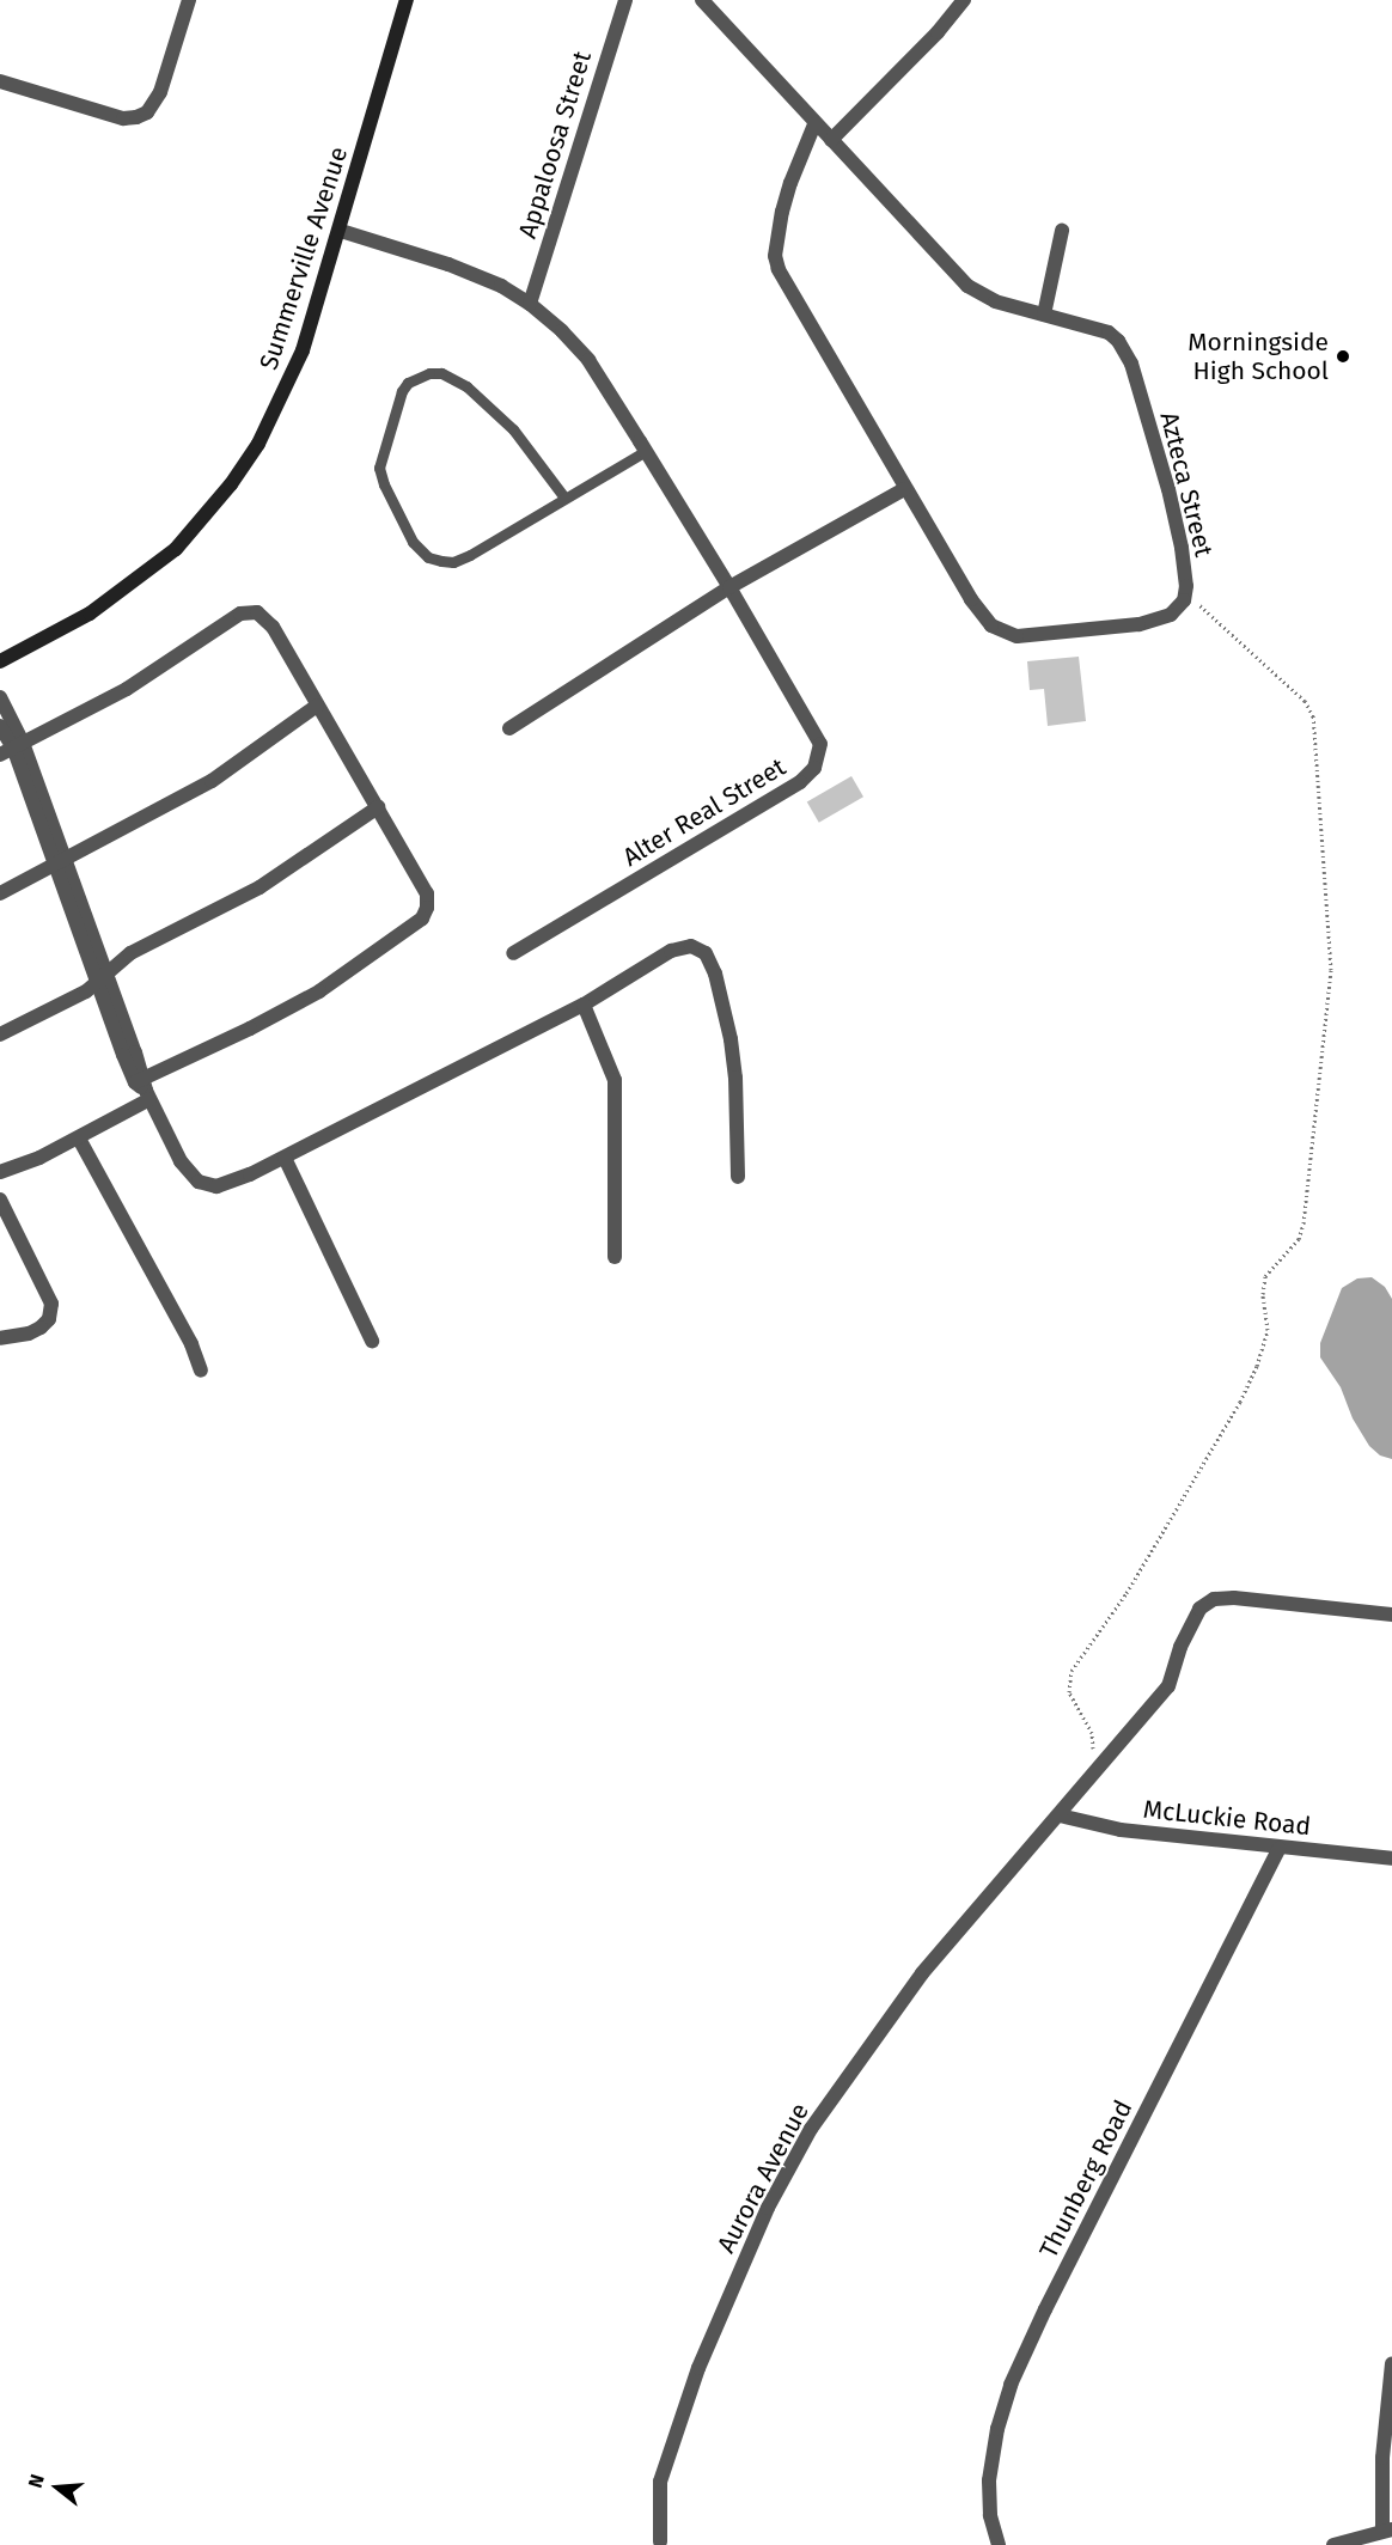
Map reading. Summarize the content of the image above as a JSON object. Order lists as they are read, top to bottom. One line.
{"streets":{"street":["Appaloosa Street","Summerville Avenue","Azteca Street","Alter Real Street","McLuckie Road","Aurora Avenue","Thunberg Road"]},"crossings":[["Appaloosa Street","Alter Real Street"],["Summerville Avenue","Alter Real Street"],["McLuckie Road","Aurora Avenue"],["McLuckie Road","Thunberg Road"]],"places":["Morningside High School"],"north":"left"}
